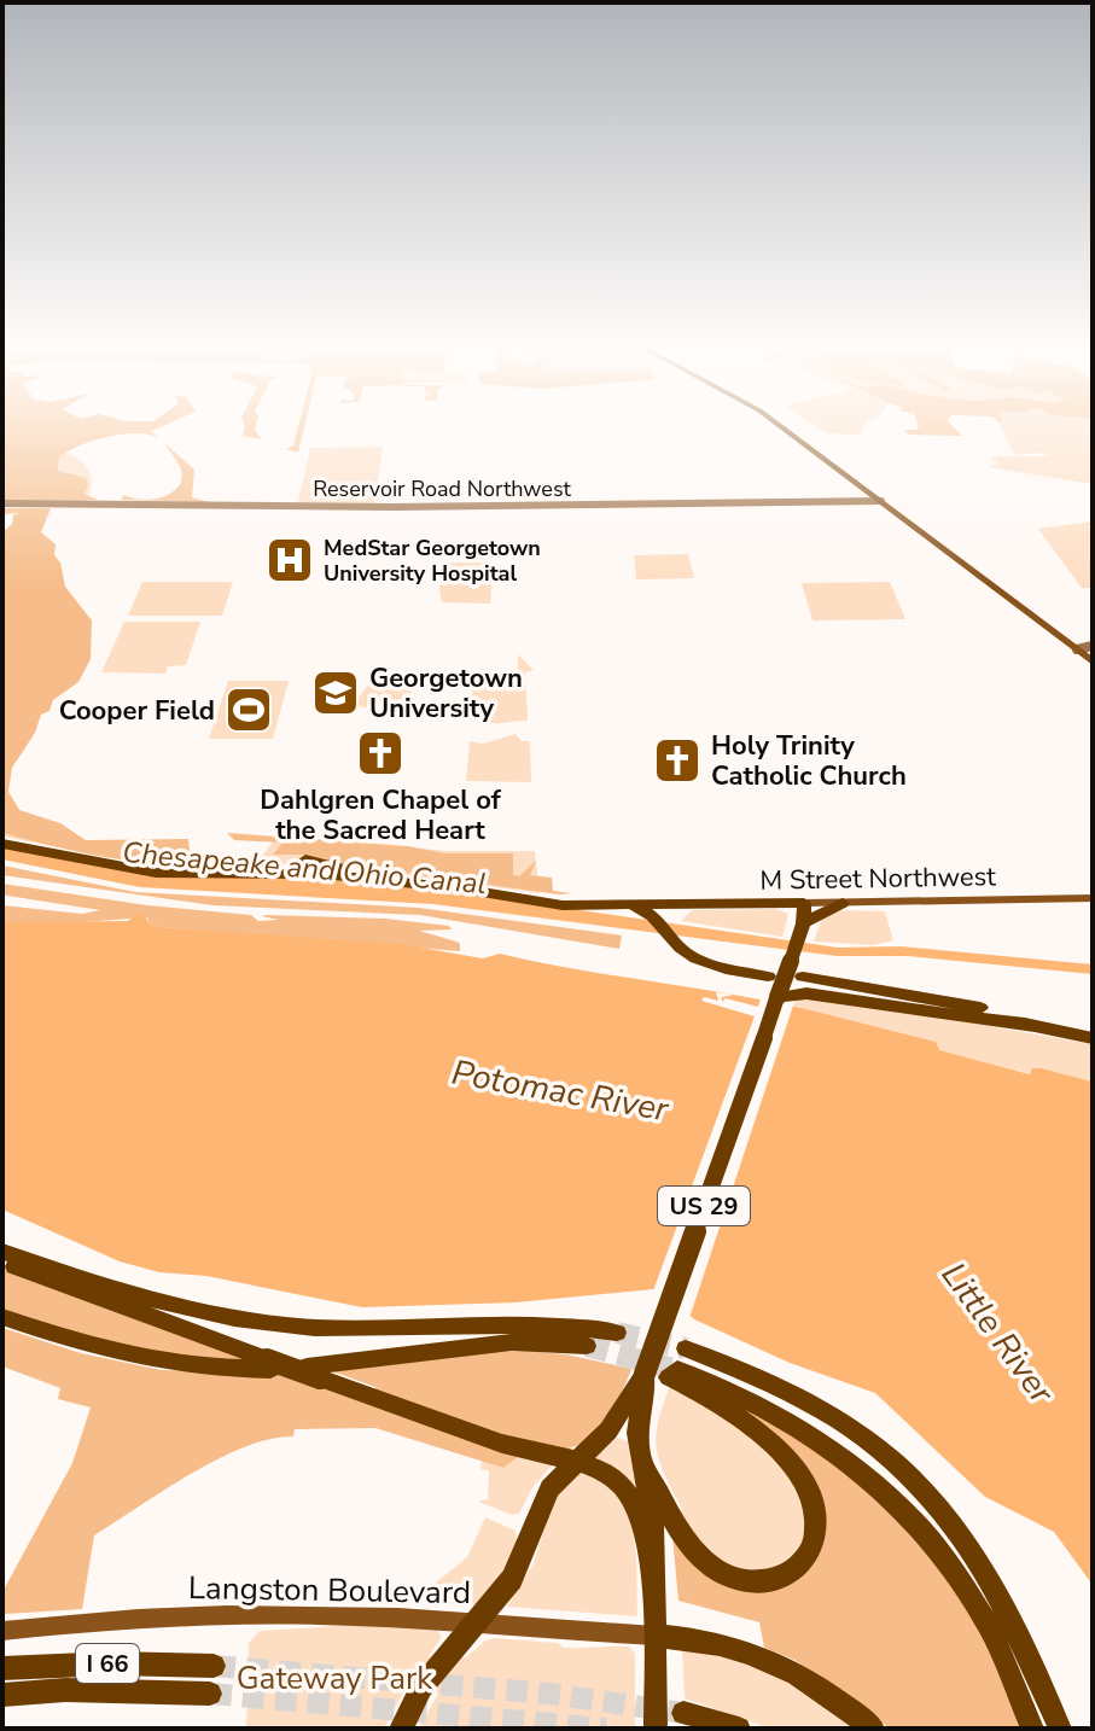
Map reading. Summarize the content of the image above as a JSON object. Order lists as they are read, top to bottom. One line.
{"streets":{"highway":["M Street Northwest","US 29","I 66"],"main road":["Reservoir Road Northwest","Langston Boulevard"]},"crossings":[["US 29","Langston Boulevard"]],"water":["Chesapeake and Ohio Canal","Potomac River","Little River"],"parks":["Gateway Park"],"places":{"hospital":["MedStar Georgetown University Hospital"],"school or university":["Georgetown University"],"sports":["Cooper Field"],"church":["Dahlgren Chapel of the Sacred Heart","Holy Trinity Catholic Church"]}}
